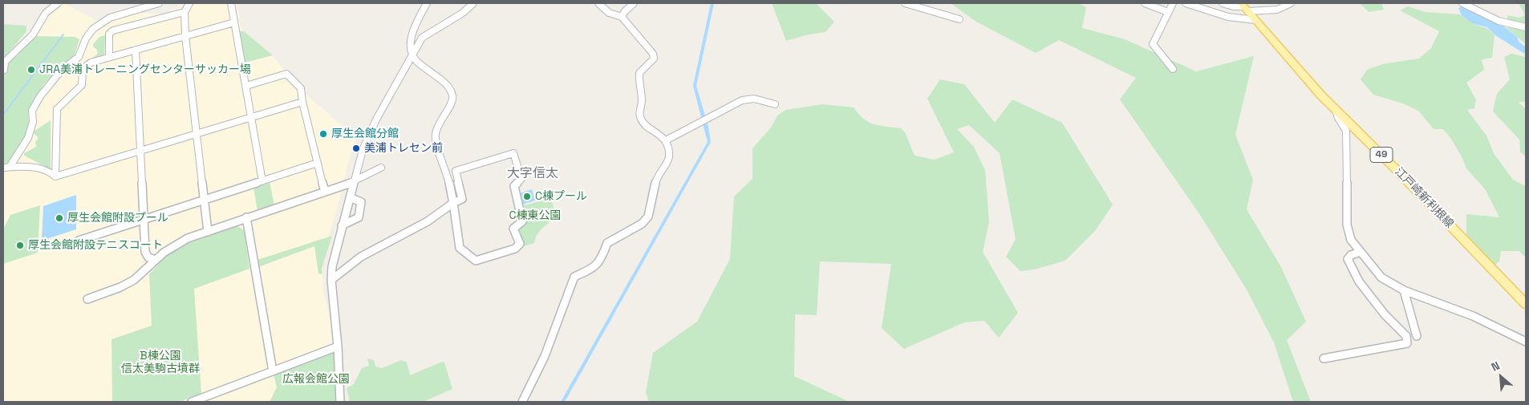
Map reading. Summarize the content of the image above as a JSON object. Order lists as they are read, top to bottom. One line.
{"streets":{"main road":["49","江戸崎新利根線"]},"districts":["大字信太"],"parks":["C棟東公園","B棟公園 信太美駒古墳群","広報会館公園"],"places":["JRA美浦トレーニングセンターサッカー場","厚生会館分館","美浦トレセン前","C棟プール","厚生会館附設プール","厚生会館附設テニスコート"],"north":"top left"}
